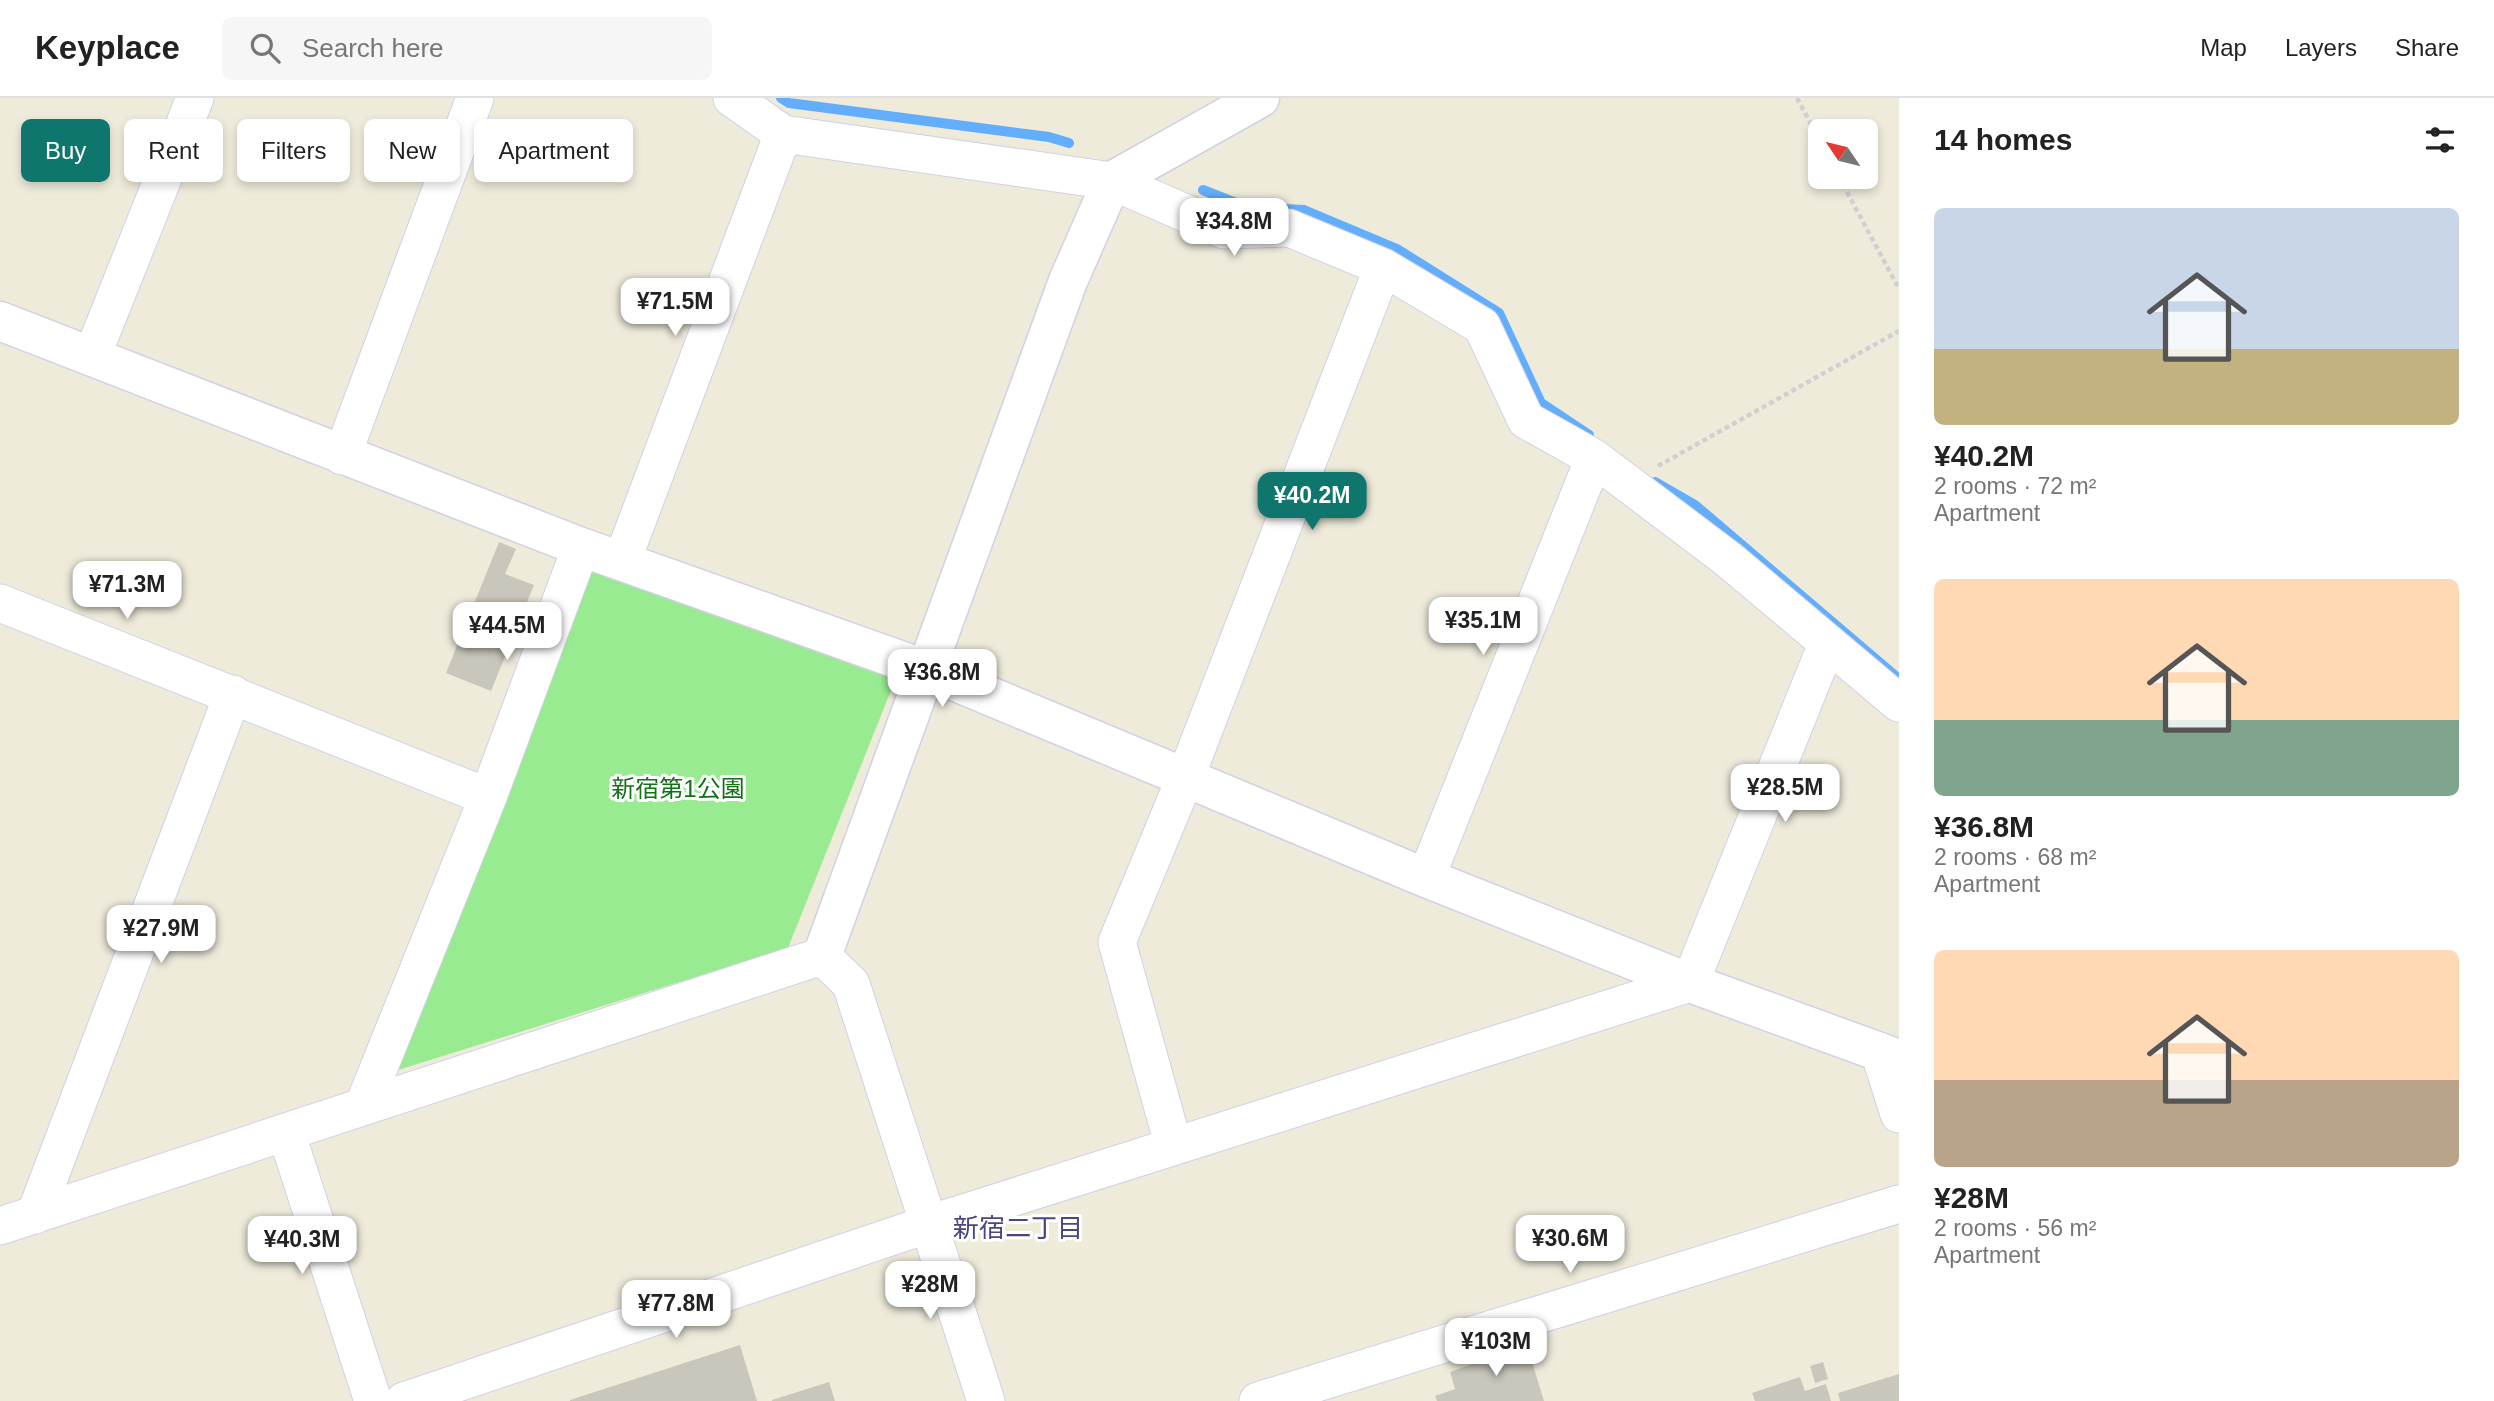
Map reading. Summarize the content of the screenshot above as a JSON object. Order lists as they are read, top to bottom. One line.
{"districts":["新宿二丁目"],"parks":["新宿第1公園"],"north":"top left","page":{"header":"Keyplace","search":"Search here","nav":["Map","Layers","Share"],"heading":"14 homes","chip":["Buy","Rent","Filters","New","Apartment"],"list":[{"name":"¥40.2M","note":"2 rooms · 72 m² · Apartment"},{"name":"¥36.8M","note":"2 rooms · 68 m² · Apartment"},{"name":"¥28M","note":"2 rooms · 56 m² · Apartment"}],"price":["¥34.8M","¥71.5M","¥40.2M","¥71.3M","¥35.1M","¥44.5M","¥36.8M","¥28.5M","¥27.9M","¥30.6M","¥40.3M","¥28M","¥77.8M","¥103M"]}}
